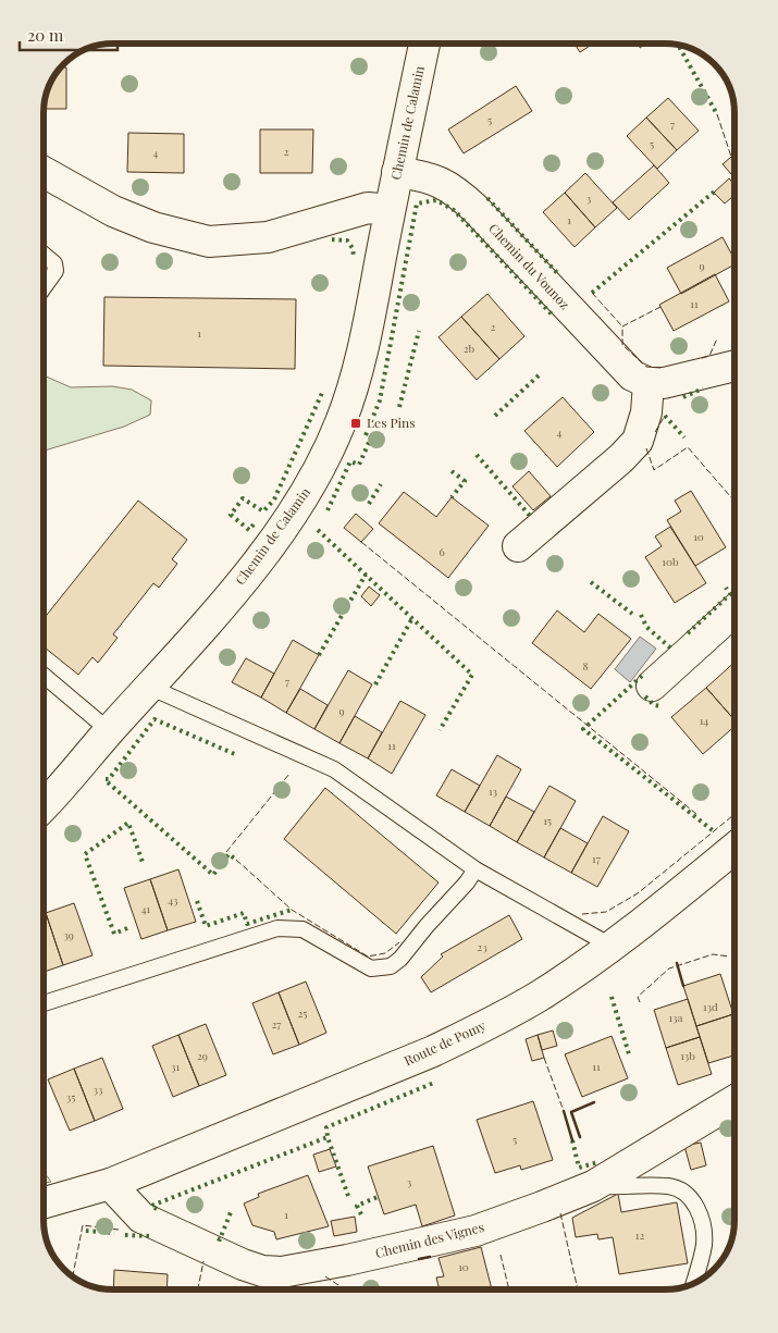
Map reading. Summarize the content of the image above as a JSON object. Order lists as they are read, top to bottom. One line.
{"streets":{"street":["Chemin de Calamin","Chemin du Vounoz","Route de Pomy","Chemin des Vignes"]},"crossings":[["Chemin de Calamin","Chemin du Vounoz"],["Route de Pomy","Chemin des Vignes"]],"places":{"transit":["Les Pins"]},"house_numbers":["5","7","5","2","4","3","1","9","11","2","1","2b","4","10","6","10b","8","7","9","14","11","13","15","17","43","41","39","23","13d","25","13a","27","29","13b","31","11","33","35","5","3","1","12","10"],"scale_bar":"20 m"}
